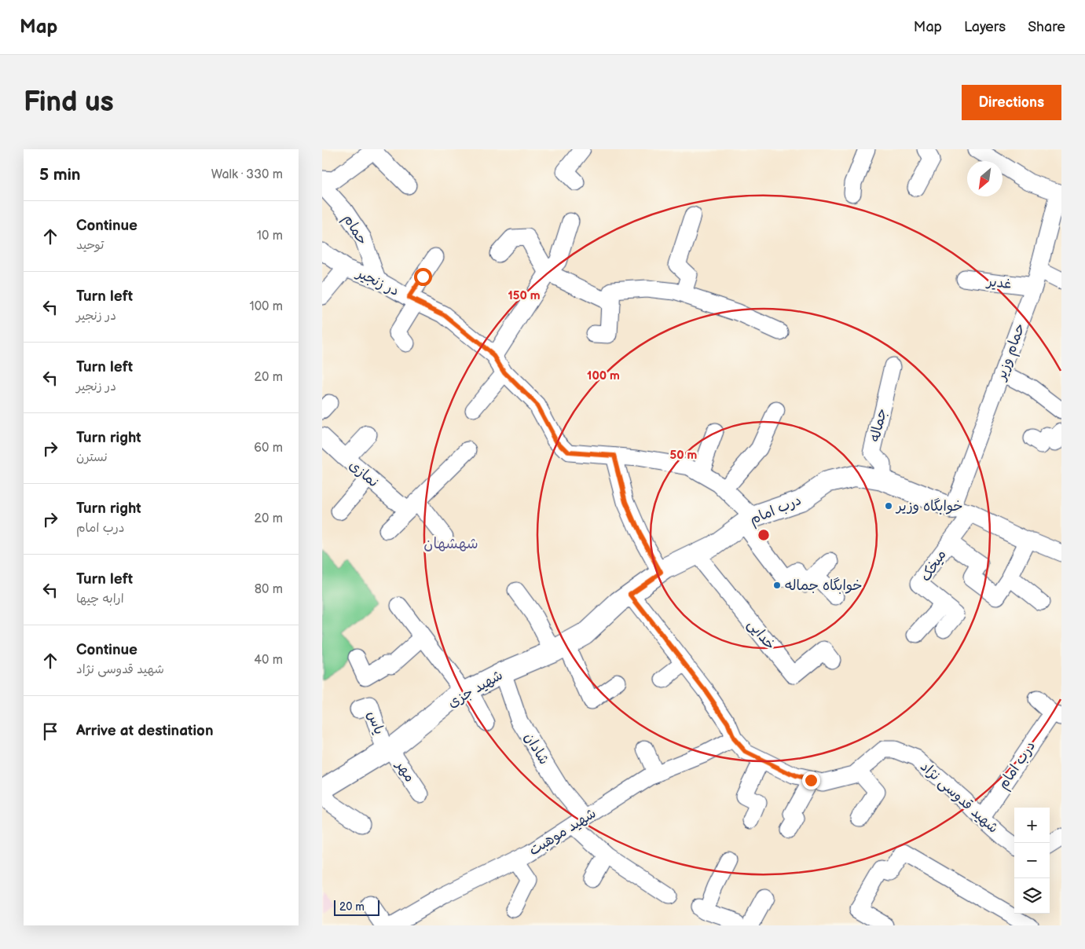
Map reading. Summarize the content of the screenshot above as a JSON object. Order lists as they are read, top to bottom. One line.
{"streets":{"street":["حمام","در زنجیر","غدیر","حمام وزیر","جماله","نمازی","درب امام","میخک","خدایی","شهید جزی","یاس","شادان","مهر","شهید قدوسی نژاد","شهید موهبت"]},"crossings":[["حمام","در زنجیر"],["در زنجیر","درب امام"],["غدیر","حمام وزیر"],["حمام وزیر","درب امام"],["حمام وزیر","میخک"],["جماله","درب امام"],["درب امام","میخک"],["درب امام","خدایی"],["درب امام","شهید جزی"],["درب امام","شهید قدوسی نژاد"],["شهید جزی","یاس"],["شهید جزی","شادان"],["شهید جزی","مهر"],["شهید جزی","شهید قدوسی نژاد"],["یاس","مهر"],["شادان","شهید موهبت"],["شهید قدوسی نژاد","شهید موهبت"]],"districts":["شهشهان"],"places":["خوابگاه وزیر","خوابگاه جماله"],"scale_bar":"20 m","north":"bottom left","page":{"header":"Map","nav":["Map","Layers","Share"],"buttons":"Directions","title":"Find us","heading":["5 min","Walk · 330 m"],"list":[["Continue","توحید","10 m"],["Turn left","در زنجیر","100 m"],["Turn left","در زنجیر","20 m"],["Turn right","نسترن","60 m"],["Turn right","درب امام","20 m"],["Turn left","ارابه چیها","80 m"],["Continue","شهید قدوسی نژاد","40 m"],"Arrive at destination"],"map_buttons":["+","−"],"scale":"20 m"},"rings":["150 m","100 m","50 m"]}
